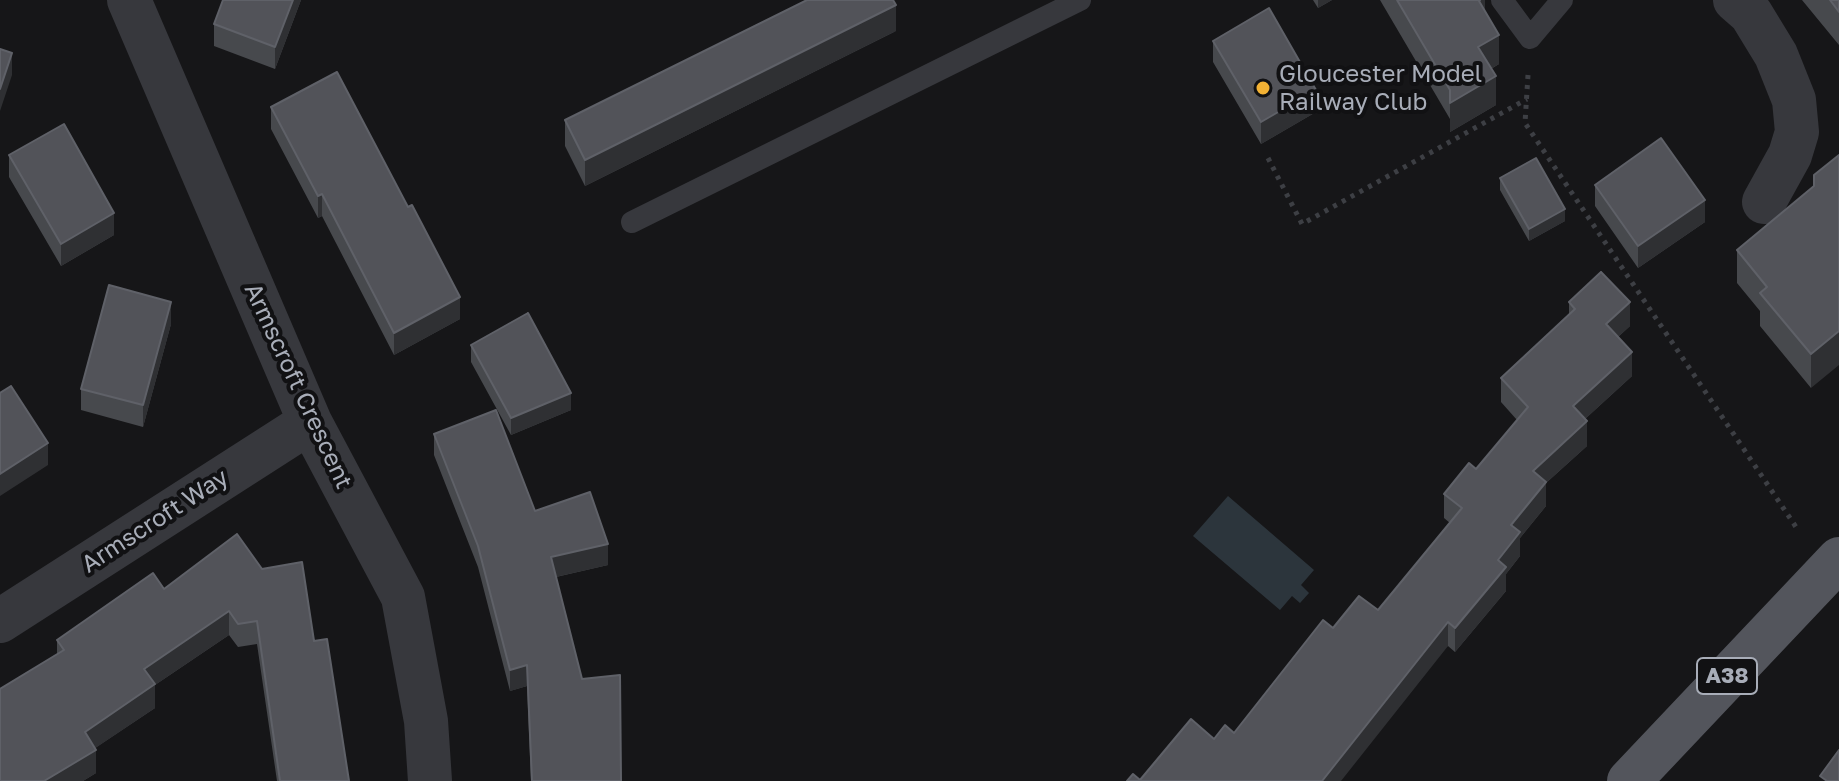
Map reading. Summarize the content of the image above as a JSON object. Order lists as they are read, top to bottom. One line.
{"streets":{"main road":["A38"],"street":["Armscroft Crescent","Armscroft Way"]},"crossings":[["Armscroft Crescent","Armscroft Way"]],"places":["Gloucester Model Railway Club"]}
